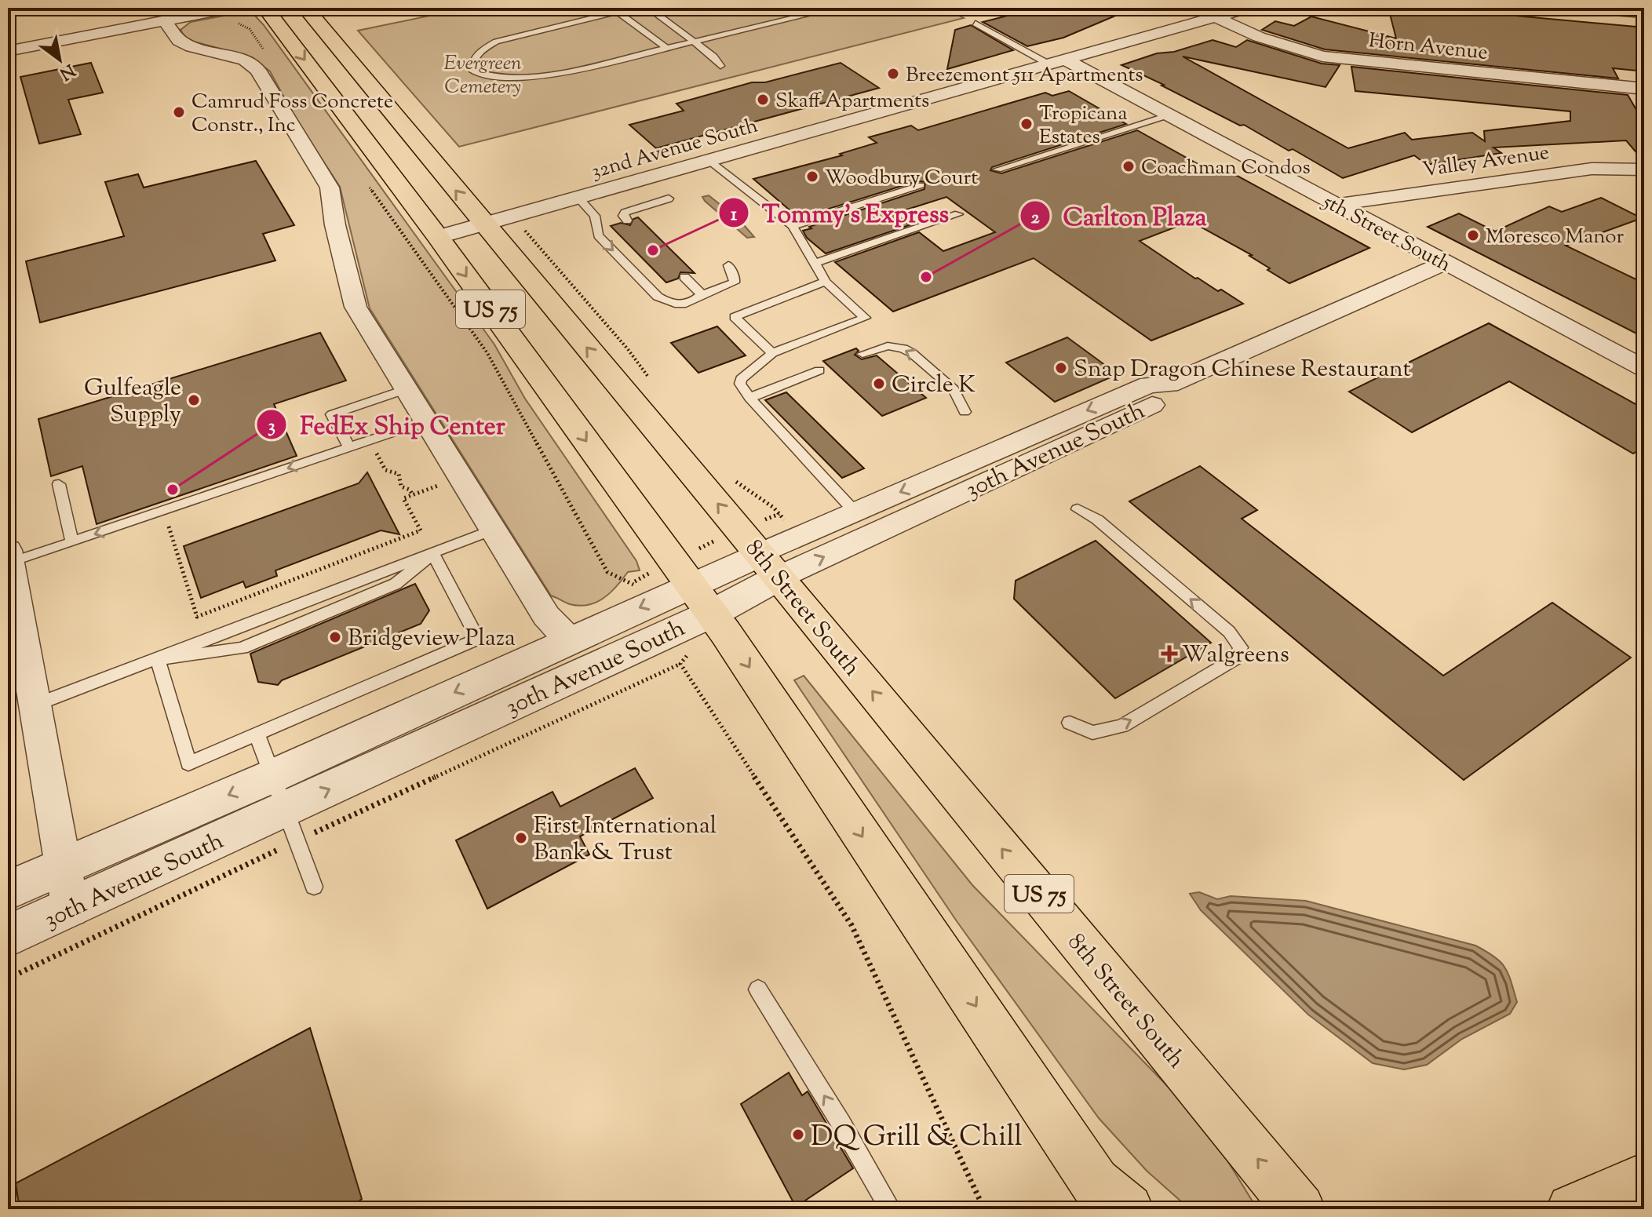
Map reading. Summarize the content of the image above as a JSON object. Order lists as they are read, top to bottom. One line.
{"streets":{"main road":["US 75","8th Street South"],"street":["Horn Avenue","32nd Avenue South","Valley Avenue","5th Street South","30th Avenue South"]},"crossings":[["Horn Avenue","32nd Avenue South"],["32nd Avenue South","5th Street South"],["32nd Avenue South","US 75"],["32nd Avenue South","8th Street South"],["Valley Avenue","5th Street South"],["5th Street South","30th Avenue South"],["US 75","30th Avenue South"],["30th Avenue South","8th Street South"]],"parks":["Evergreen Cemetery"],"places":{"other":["Breezemont 511 Apartments","Skaff Apartments","Camrud Foss Concrete Constr., Inc","Tropicana Estates","Coachman Condos","Woodbury Court","Moresco Manor","Tommy's Express","Carlton Plaza","Snap Dragon Chinese Restaurant","Circle K","Gulfeagle Supply","FedEx Ship Center","Bridgeview Plaza","First International Bank & Trust","DQ Grill & Chill"],"health":["Walgreens"]},"north":"bottom right"}
